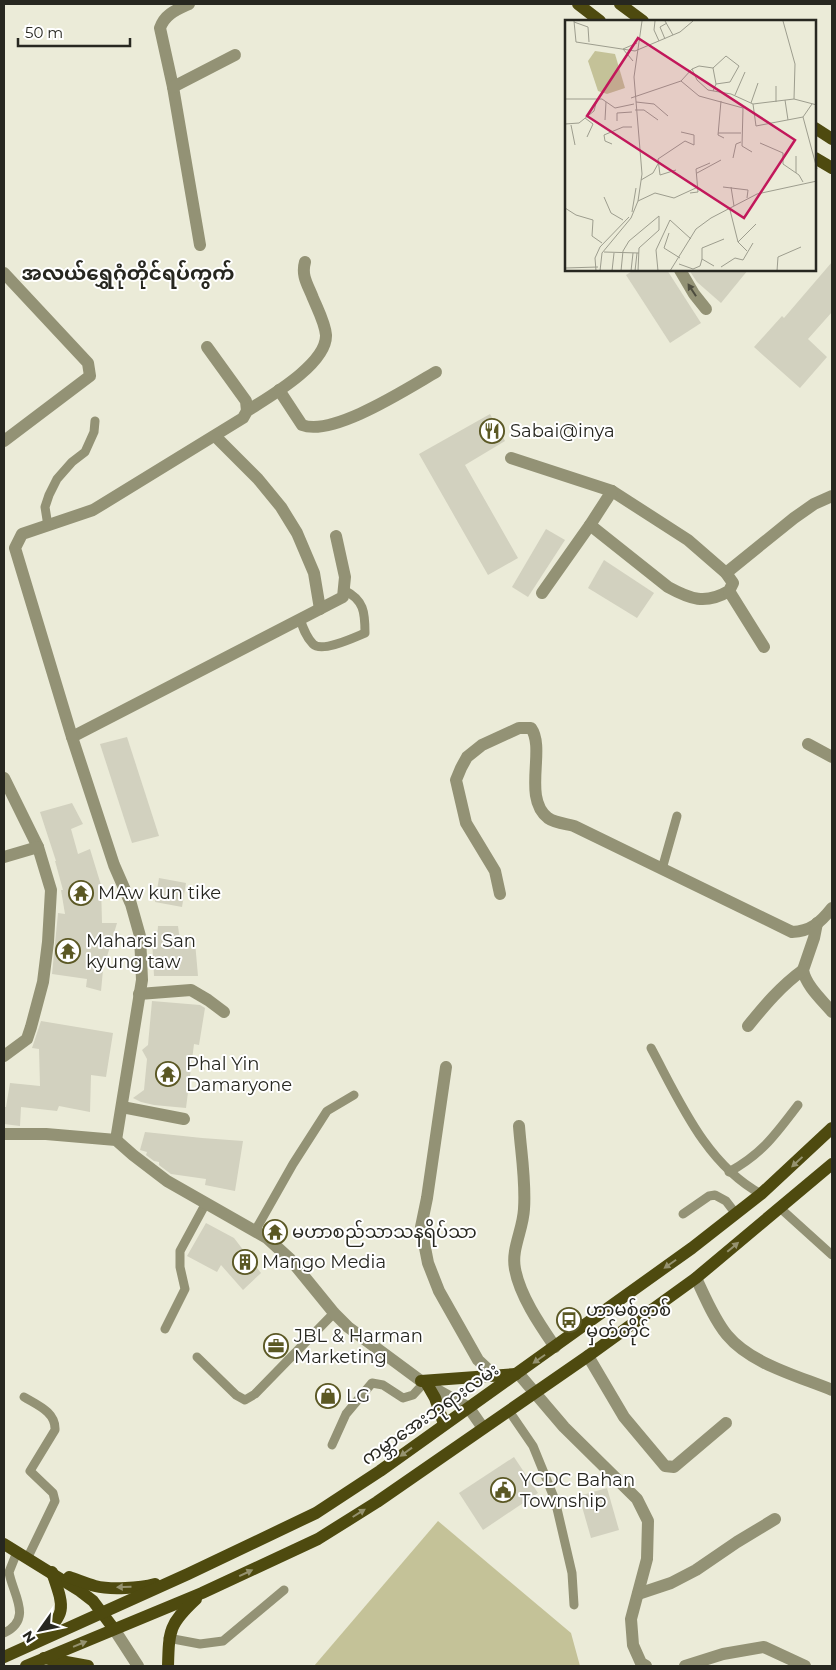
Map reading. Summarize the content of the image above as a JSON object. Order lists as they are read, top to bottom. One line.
{"streets":{"main road":["ကမ္ဘာအေးဘုရားလမ်း"]},"districts":["အလယ်ရွှေဂုံတိုင်ရပ်ကွက်"],"places":{"restaurant":["Sabai@inya"],"temple":["MAw kun tike","Maharsi San kyung taw","Phal Yin Damaryone","မဟာစည်သာသနရိပ်သာ"],"building":["Mango Media"],"bus stop":["ဟာမစ်တစ် မှတ်တိုင်"],"office":["JBL & Harman Marketing"],"shop":["LG"],"public building":["YCDC Bahan Township"]},"scale_bar":"50 m","north":"bottom left"}
